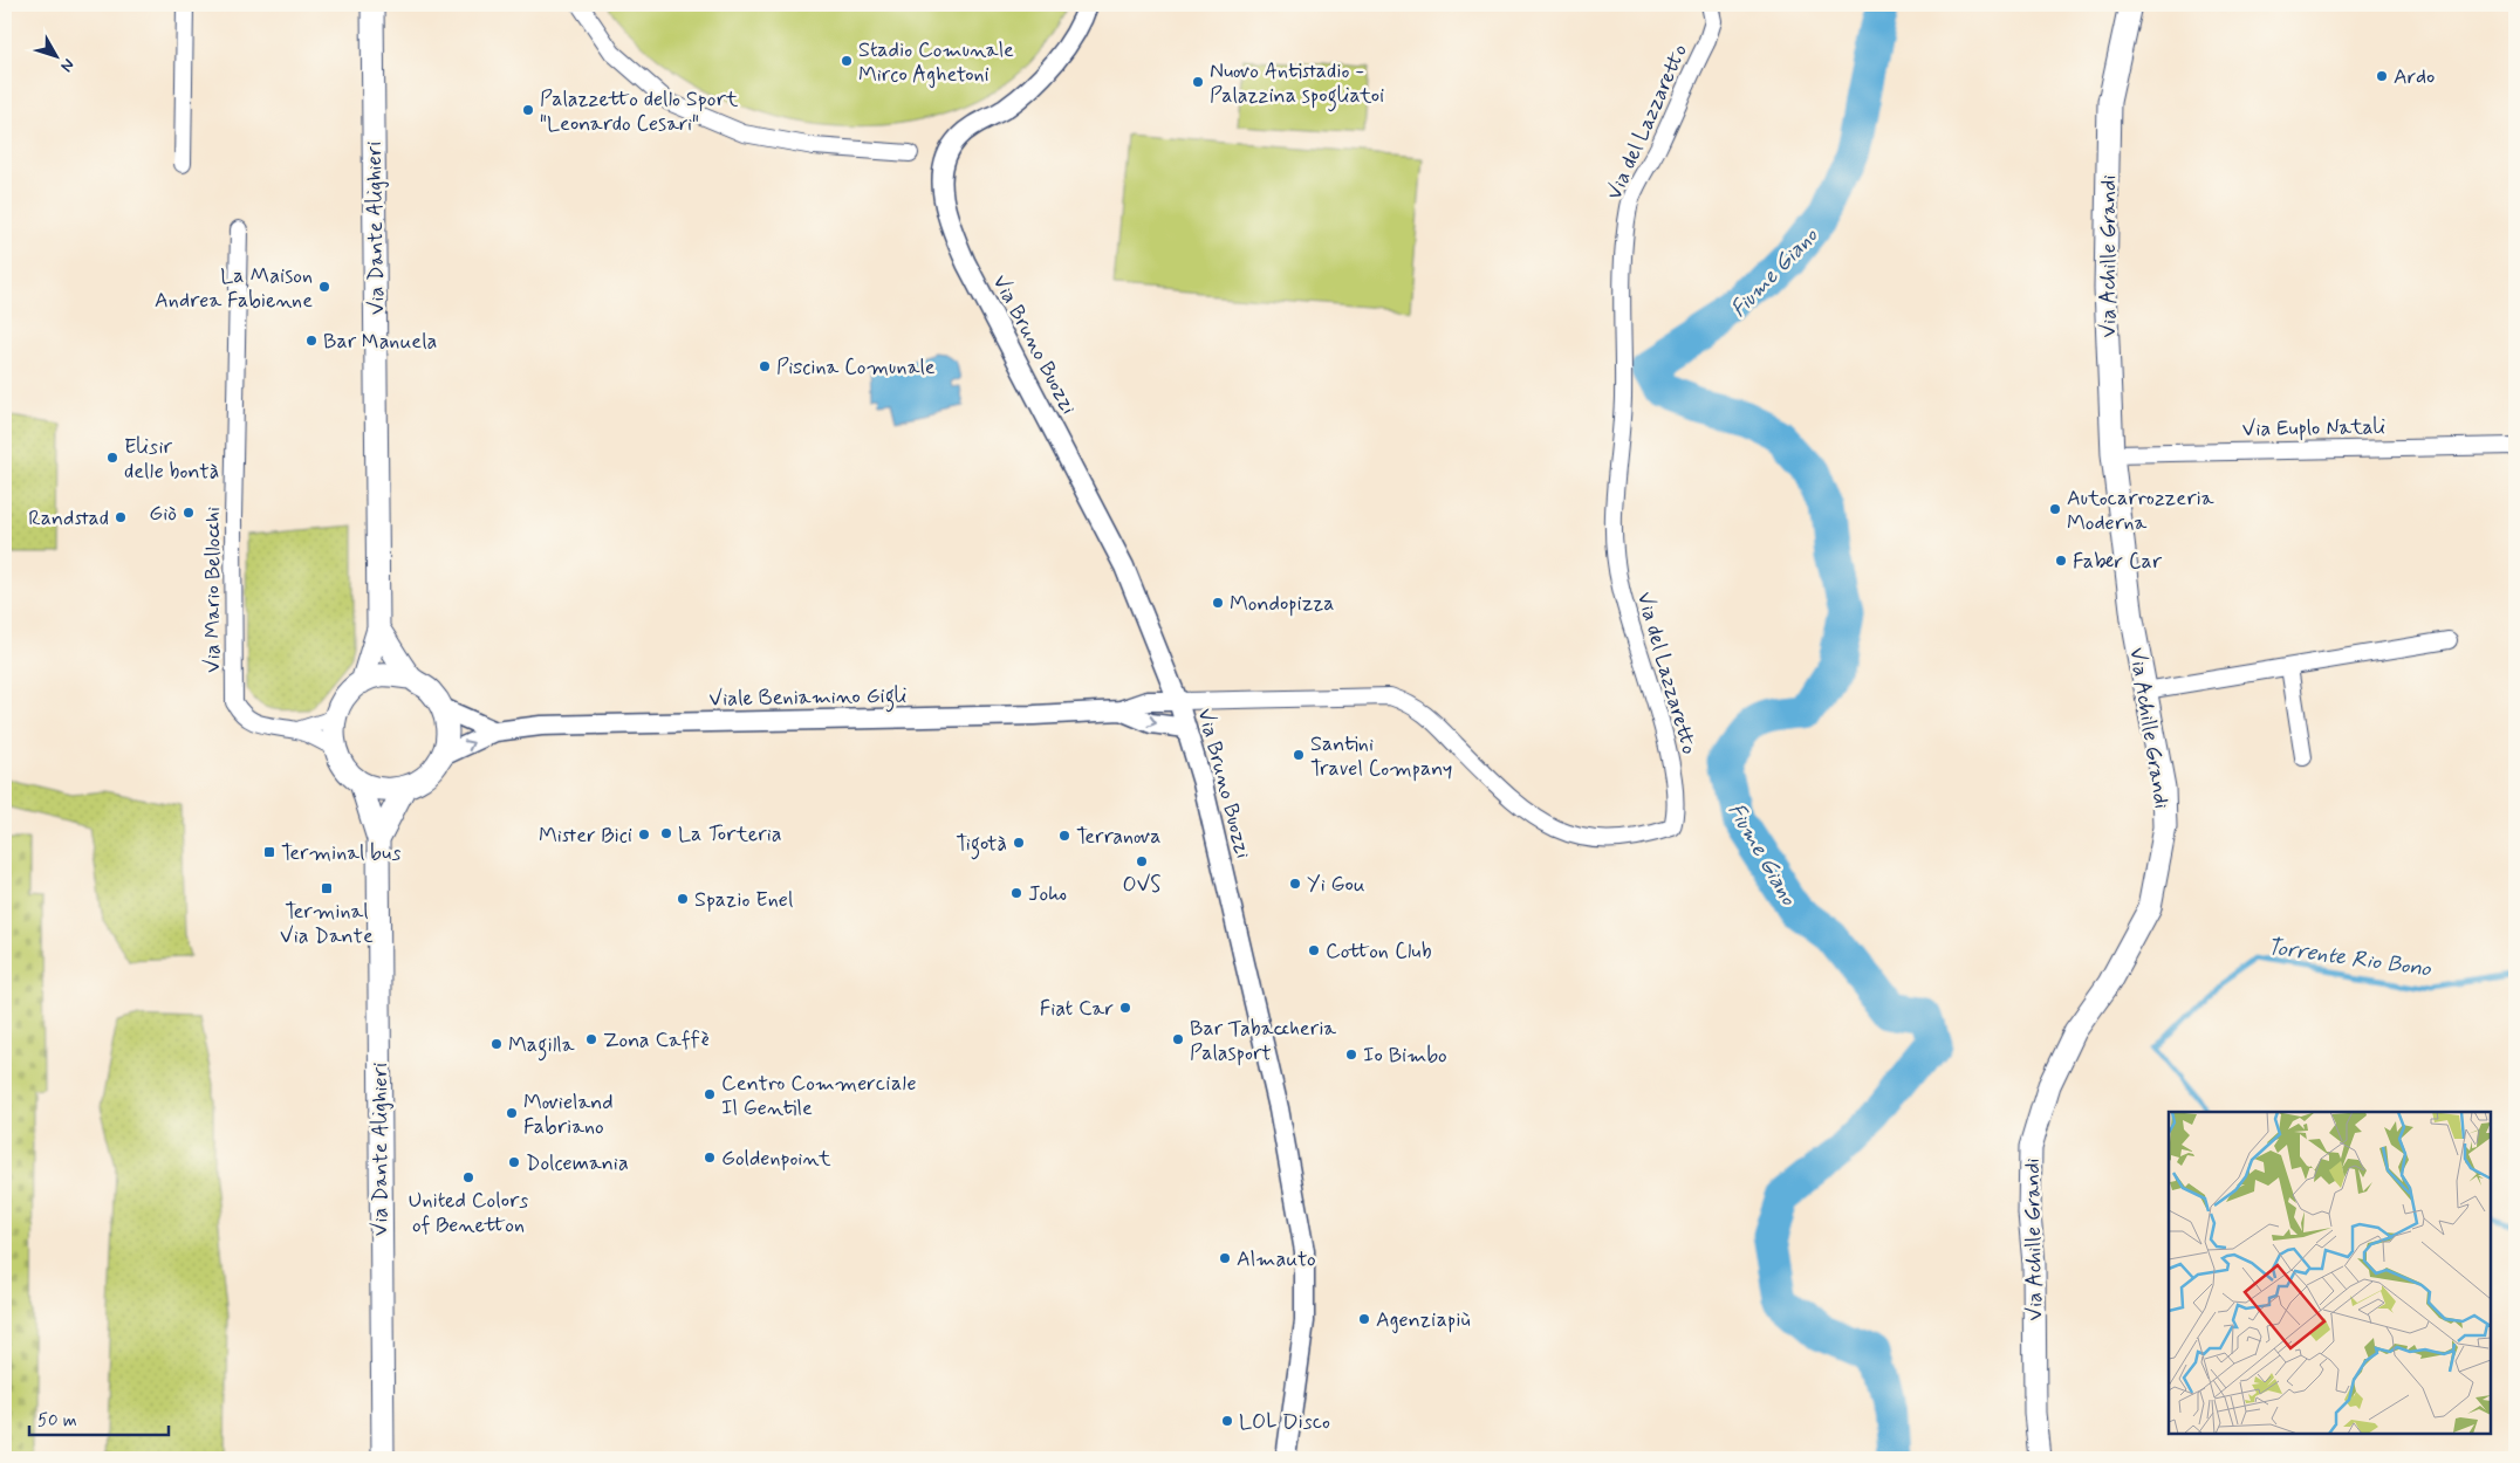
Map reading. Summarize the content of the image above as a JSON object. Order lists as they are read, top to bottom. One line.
{"streets":{"main road":["Via Dante Alighieri","Via Achille Grandi"],"street":["Via del Lazzaretto","Via Bruno Buozzi","Via Euplo Natali","Via Mario Bellocchi","Viale Beniamino Gigli"]},"crossings":[["Via del Lazzaretto","Via Bruno Buozzi"],["Via del Lazzaretto","Viale Beniamino Gigli"],["Via Dante Alighieri","Via Mario Bellocchi"],["Via Dante Alighieri","Viale Beniamino Gigli"],["Via Achille Grandi","Via Euplo Natali"],["Via Bruno Buozzi","Viale Beniamino Gigli"],["Via Mario Bellocchi","Viale Beniamino Gigli"]],"water":["Fiume Giano","Torrente Rio Bono"],"places":{"other":["Stadio Comunale Mirco Aghetoni","Ardo","Nuovo Antistadio - Palazzina spogliatoi","Palazzetto dello Sport \"Leonardo Cesari\"","La Maison Andrea Fabienne","Bar Manuela","Piscina Comunale","Elisir delle bontà","Autocarrozzeria Moderna","Giò","Randstad","Faber Car","Mondopizza","Santini Travel Company","La Torteria","Mister Bici","Terranova","Tigotà","OVS","Yi Gou","Joho","Spazio Enel","Cotton Club","Fiat Car","Zona Caffè","Bar Tabaccheria Palasport","Magilla","Io Bimbo","Centro Commerciale Il Gentile","Movieland Fabriano","Goldenpoint","Dolcemania","United Colors of Benetton","Almauto","Agenziapiù","LOL Disco"],"transit":["Terminal bus","Terminal Via Dante"]},"scale_bar":"50 m","north":"bottom right"}
